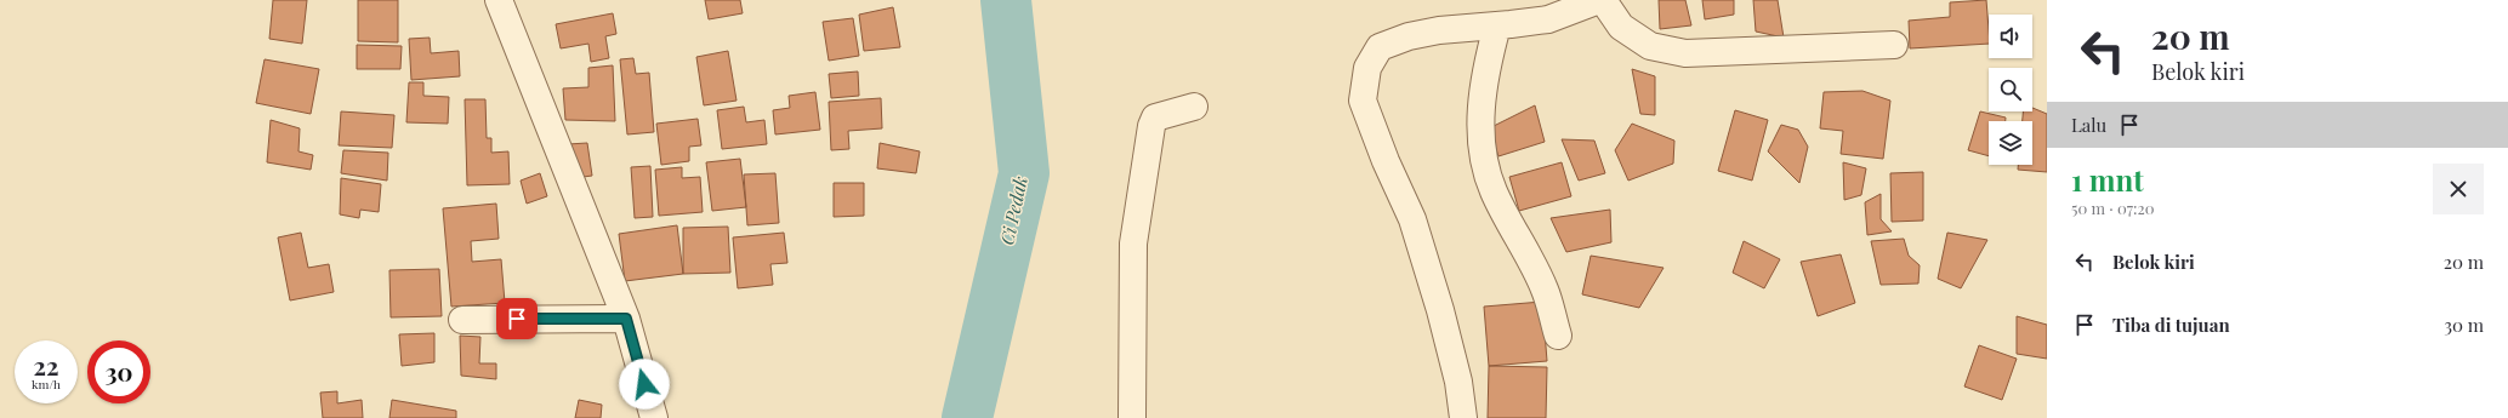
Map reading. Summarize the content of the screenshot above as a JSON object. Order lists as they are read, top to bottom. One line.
{"water":["Ci Pedak"],"page":{"turn":["20 m","Belok kiri"],"then":"Lalu","heading":["1 mnt","50 m · 07:20"],"list":[{"name":"Belok kiri","value":"20 m"},{"name":"Tiba di tujuan","value":"30 m"}],"speed":"22 km/h","limit":"30"}}
